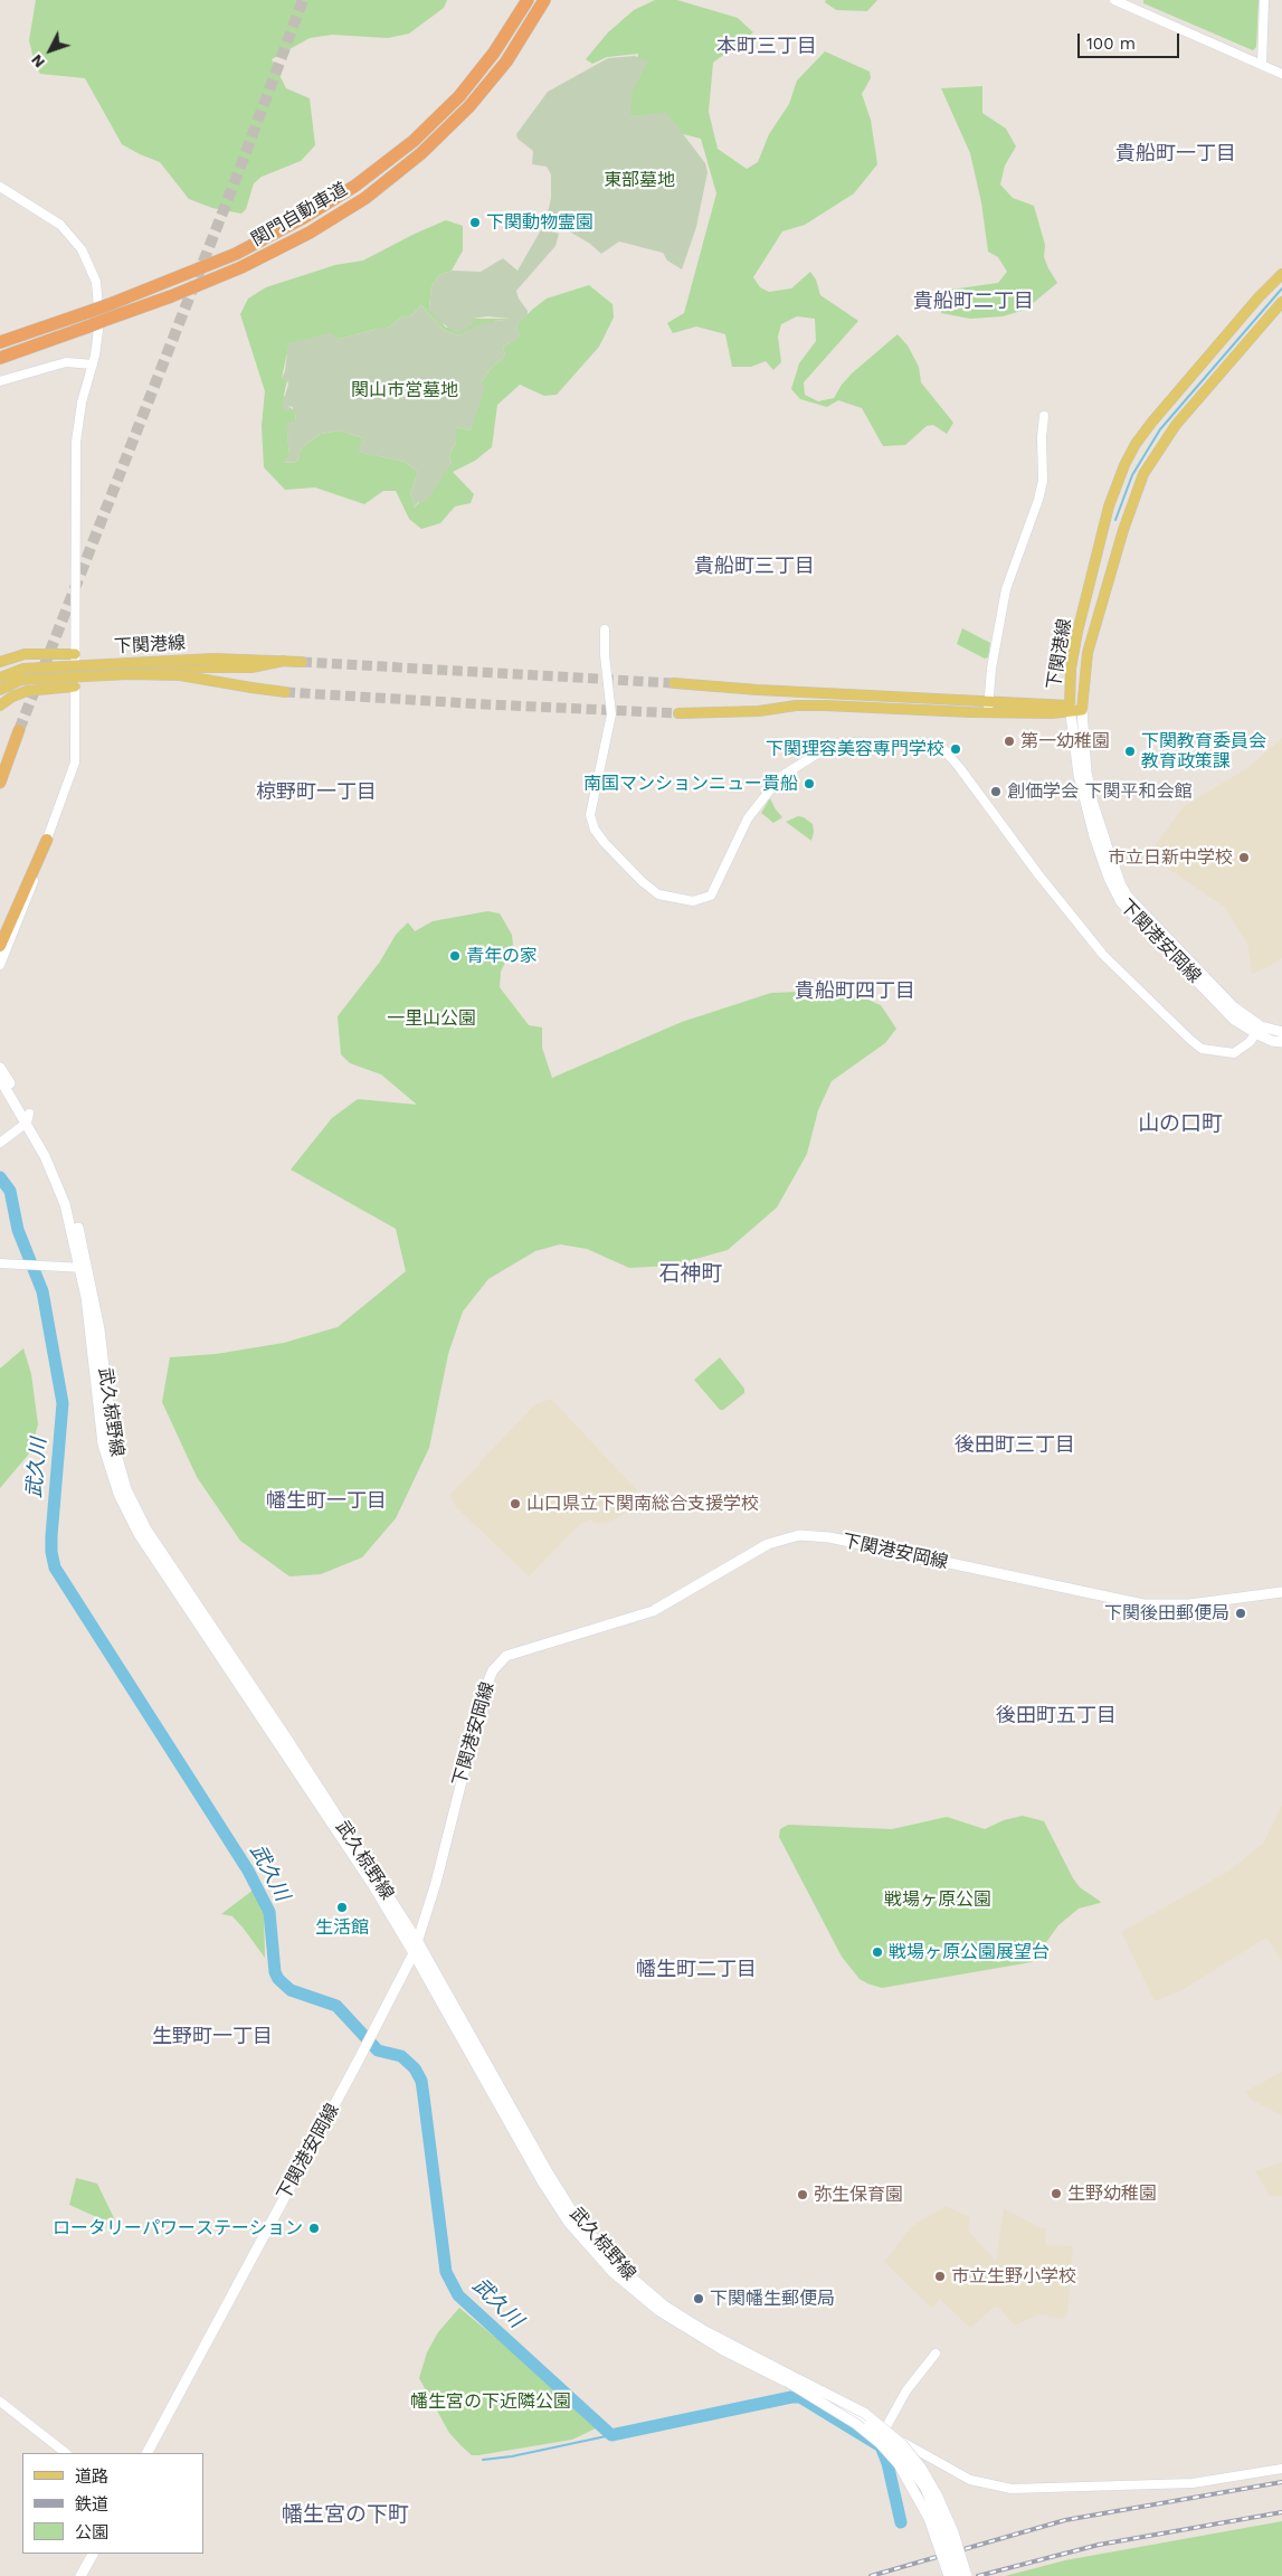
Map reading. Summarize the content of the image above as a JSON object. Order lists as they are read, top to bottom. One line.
{"streets":{"highway":["関門自動車道"],"main road":["下関港線","下関港安岡線","武久椋野線"]},"crossings":[["下関港線","下関港安岡線"],["下関港安岡線","武久椋野線"]],"districts":["本町三丁目","貴船町一丁目","貴船町二丁目","貴船町三丁目","椋野町一丁目","貴船町四丁目","山の口町","石神町","後田町三丁目","幡生町一丁目","後田町五丁目","幡生町二丁目","生野町一丁目","幡生宮の下町"],"water":["武久川"],"parks":["東部墓地","関山市営墓地","一里山公園","戦場ヶ原公園","幡生宮の下近隣公園"],"places":["下関動物霊園","第一幼稚園","下関理容美容専門学校","下関教育委員会 教育政策課","南国マンションニュー貴船","創価学会 下関平和会館","市立日新中学校","青年の家","山口県立下関南総合支援学校","下関後田郵便局","生活館","戦場ヶ原公園展望台","生野幼稚園","弥生保育園","ロータリーパワーステーション","市立生野小学校","下関幡生郵便局"],"legend":["道路","鉄道","公園"],"scale_bar":"100 m","north":"bottom left"}
